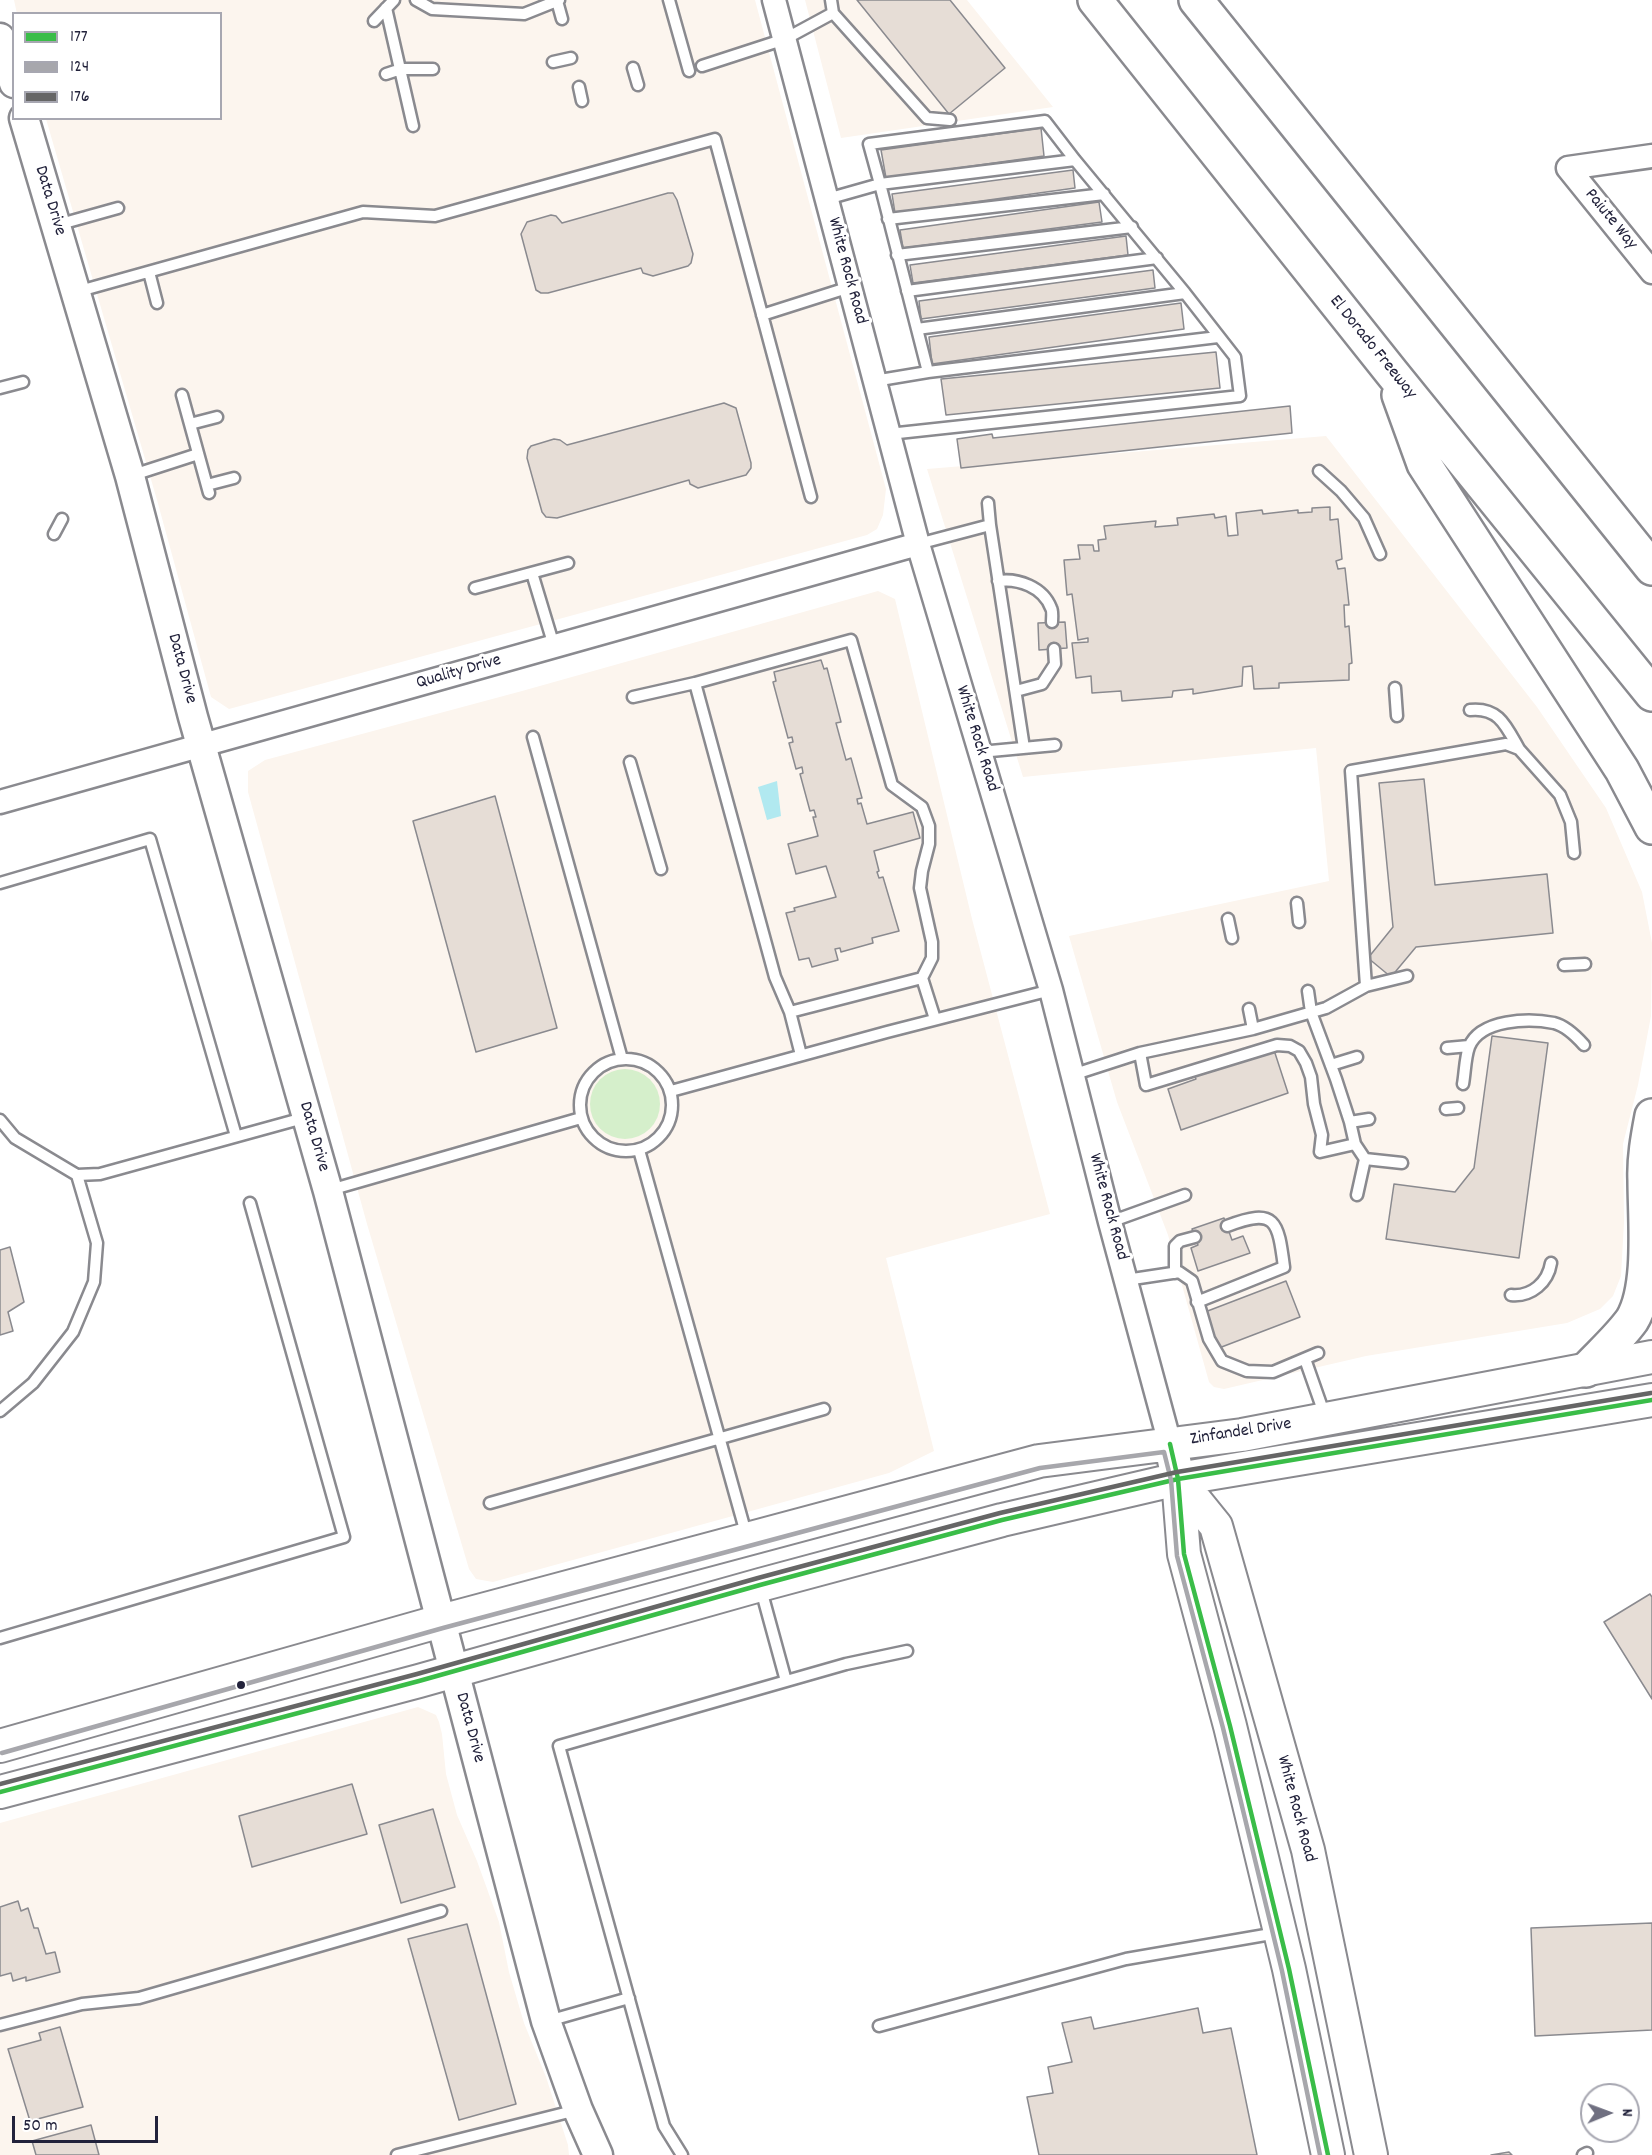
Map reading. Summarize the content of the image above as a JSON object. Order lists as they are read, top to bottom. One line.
{"streets":{"highway":["El Dorado Freeway"],"main road":["White Rock Road","Zinfandel Drive"],"street":["Data Drive","Paiute Way","Quality Drive"]},"crossings":[["Data Drive","Quality Drive"],["Data Drive","Zinfandel Drive"],["White Rock Road","Quality Drive"],["White Rock Road","Zinfandel Drive"]],"lines":["transit line 176","transit line 177","transit line 124"],"legend":["177","124","176"],"scale_bar":"50 m","north":"right"}
